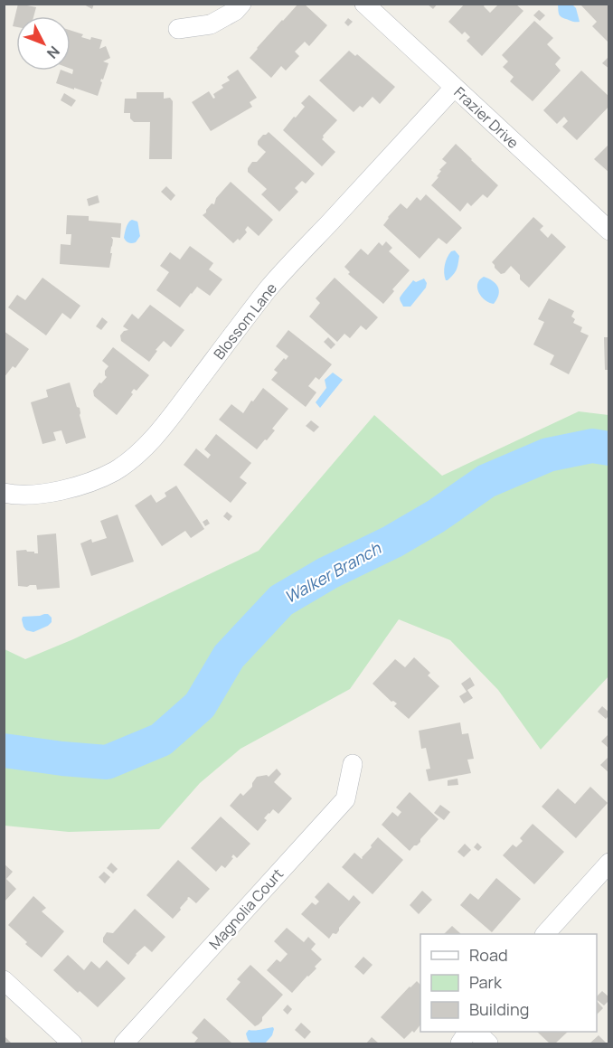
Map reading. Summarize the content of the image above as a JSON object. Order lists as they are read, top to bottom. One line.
{"streets":{"street":["Frazier Drive","Blossom Lane","Magnolia Court"]},"crossings":[["Frazier Drive","Blossom Lane"]],"water":["Walker Branch"],"legend":["Road","Park","Building"],"north":"bottom right"}
